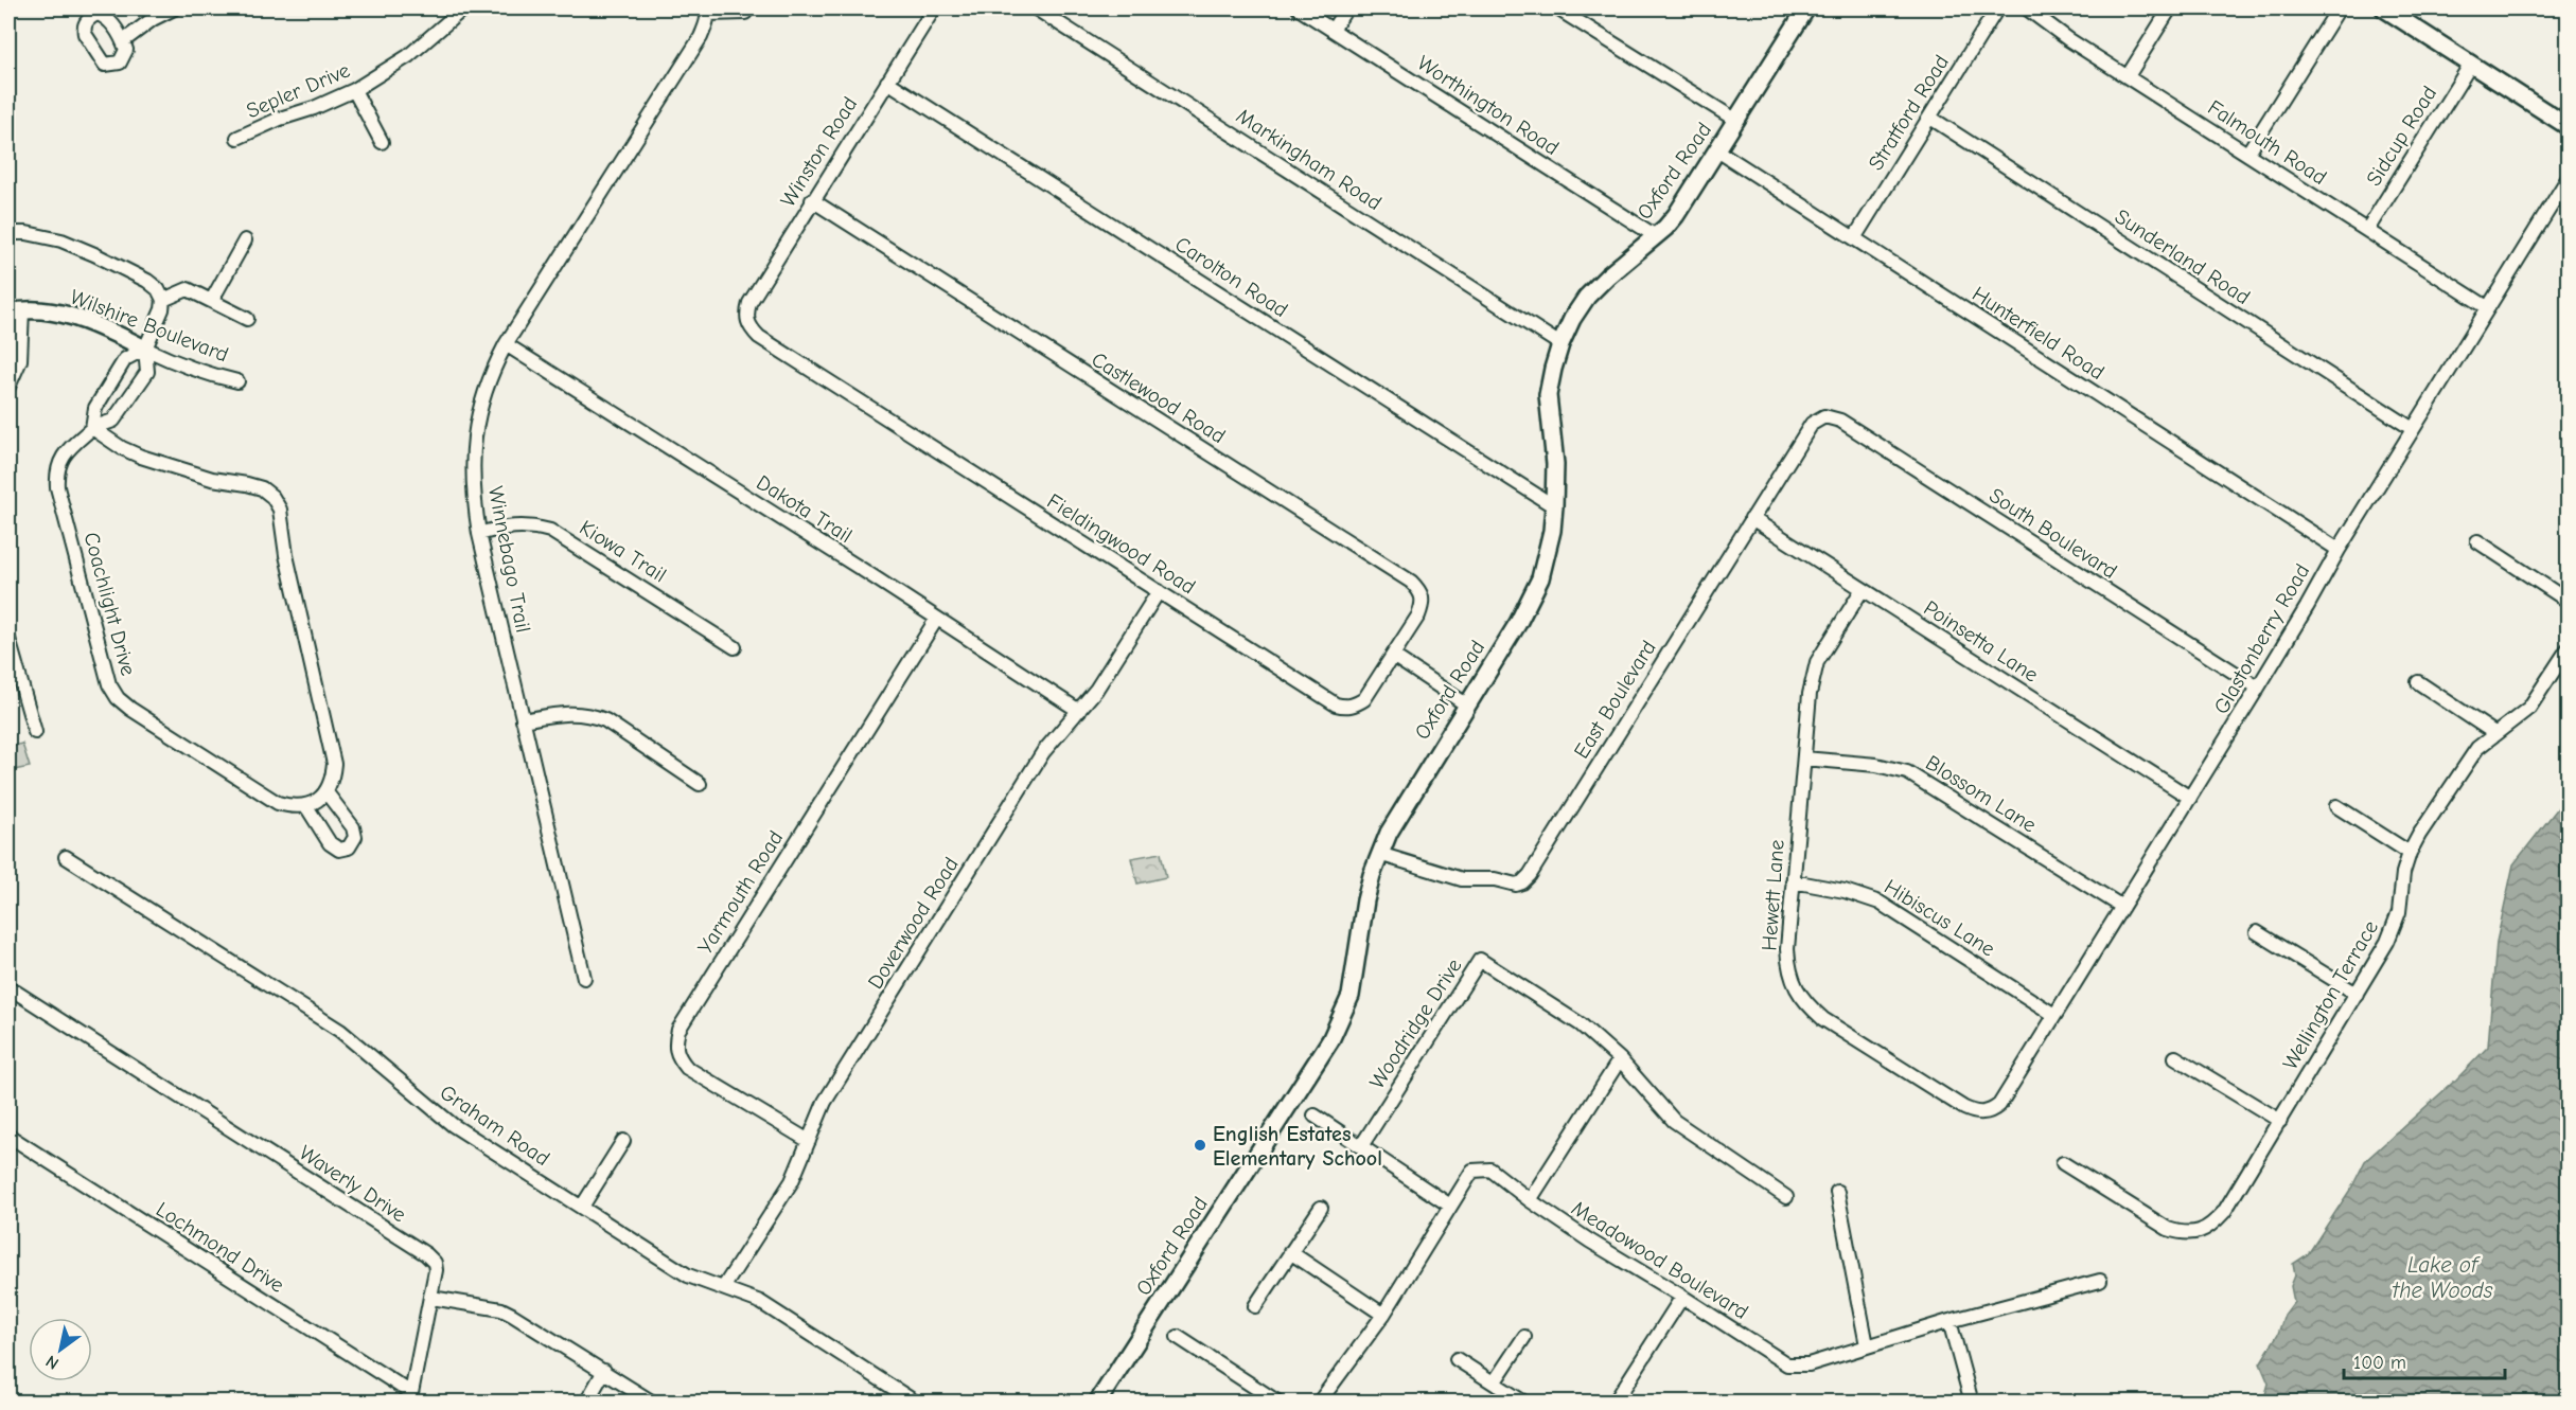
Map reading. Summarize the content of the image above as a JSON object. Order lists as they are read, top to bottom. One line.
{"streets":{"street":["Sepler Drive","Worthington Road","Stratford Road","Sidcup Road","Falmouth Road","Winston Road","Markingham Road","Oxford Road","Sunderland Road","Carolton Road","Wilshire Boulevard","Hunterfield Road","Castlewood Road","Dakota Trail","South Boulevard","Fieldingwood Road","Kiowa Trail","Winnebago Trail","Coachlight Drive","Glastonberry Road","Poinsetta Lane","East Boulevard","Blossom Lane","Yarmouth Road","Hewett Lane","Hibiscus Lane","Doverwood Road","Wellington Terrace","Woodridge Drive","Graham Road","Waverly Drive","Lochmond Drive","Meadowood Boulevard"]},"crossings":[["Worthington Road","Oxford Road"],["Stratford Road","Sunderland Road"],["Stratford Road","Hunterfield Road"],["Sidcup Road","Falmouth Road"],["Falmouth Road","Glastonberry Road"],["Winston Road","Carolton Road"],["Winston Road","Castlewood Road"],["Winston Road","Fieldingwood Road"],["Markingham Road","Oxford Road"],["Oxford Road","Carolton Road"],["Oxford Road","Hunterfield Road"],["Oxford Road","East Boulevard"],["Sunderland Road","Glastonberry Road"],["Wilshire Boulevard","Coachlight Drive"],["Hunterfield Road","Glastonberry Road"],["Castlewood Road","Fieldingwood Road"],["Dakota Trail","Winnebago Trail"],["Dakota Trail","Yarmouth Road"],["Dakota Trail","Doverwood Road"],["South Boulevard","Glastonberry Road"],["South Boulevard","East Boulevard"],["Fieldingwood Road","Doverwood Road"],["Kiowa Trail","Winnebago Trail"],["Glastonberry Road","Poinsetta Lane"],["Glastonberry Road","Blossom Lane"],["Glastonberry Road","Hewett Lane"],["Glastonberry Road","Hibiscus Lane"],["Poinsetta Lane","East Boulevard"],["Poinsetta Lane","Hewett Lane"],["Blossom Lane","Hewett Lane"],["Yarmouth Road","Doverwood Road"],["Hewett Lane","Hibiscus Lane"],["Doverwood Road","Graham Road"],["Waverly Drive","Lochmond Drive"]],"water":["Lake of the Woods"],"places":["English Estates Elementary School"],"scale_bar":"100 m","north":"bottom left"}
